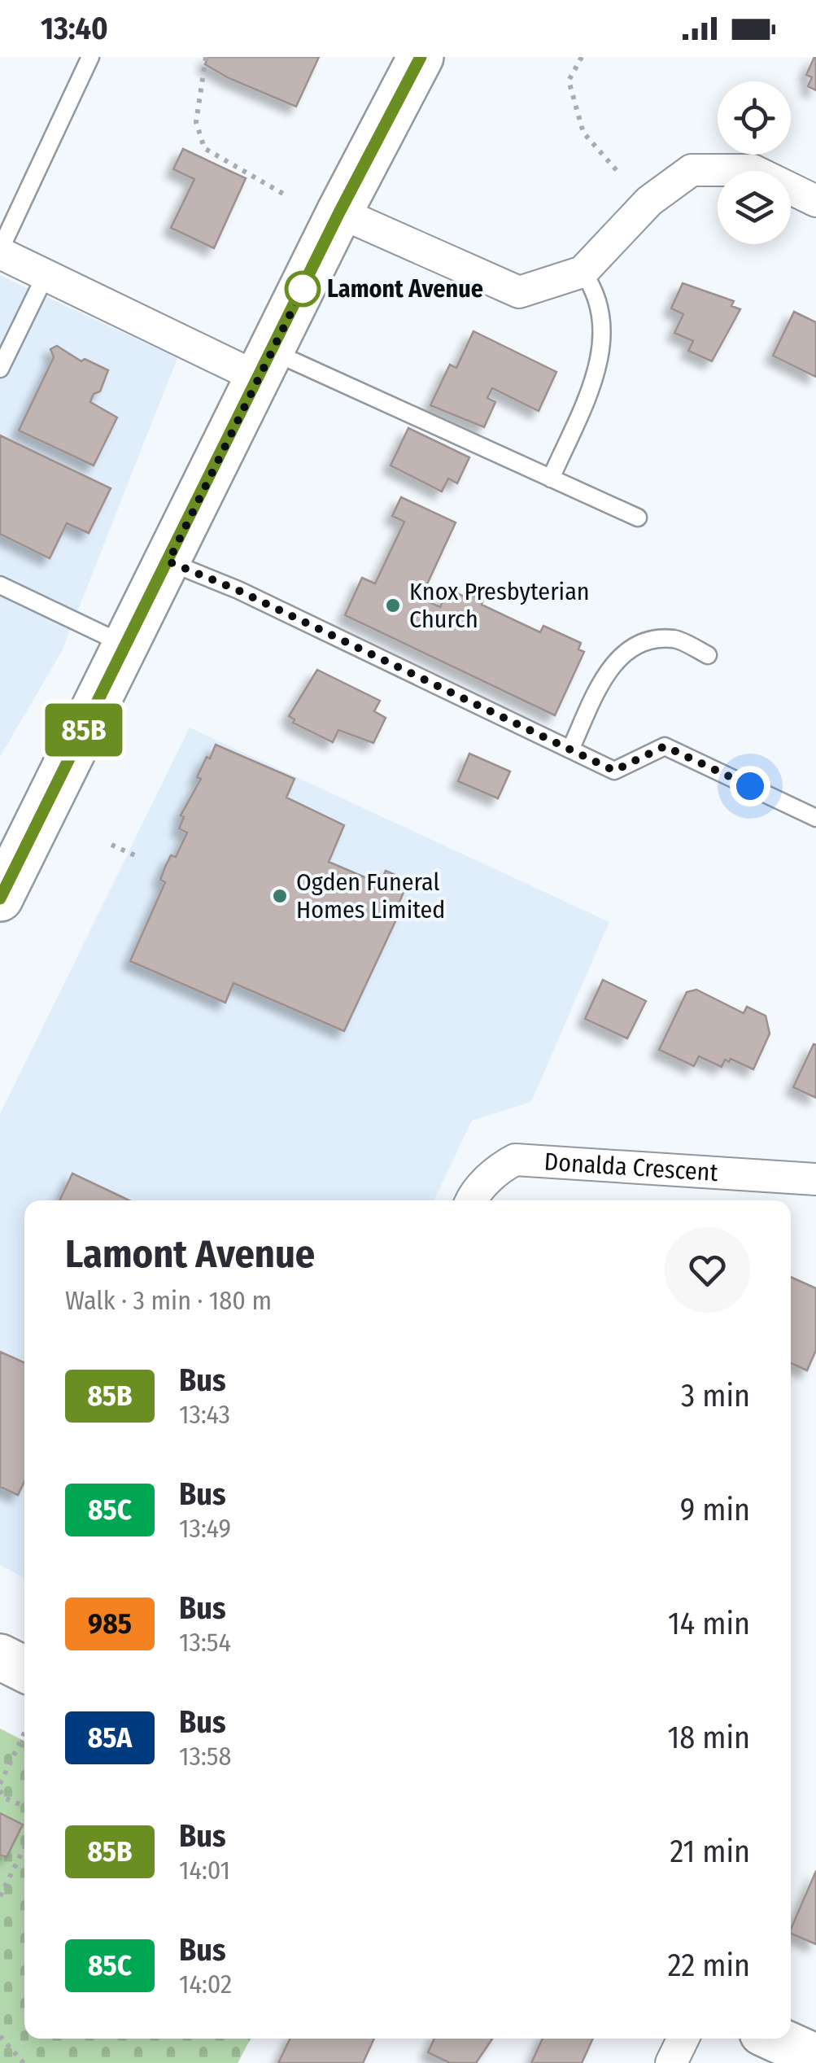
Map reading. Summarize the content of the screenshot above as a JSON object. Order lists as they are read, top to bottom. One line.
{"streets":{"street":["Donalda Crescent"]},"places":["Lamont Avenue","Knox Presbyterian Church","Ogden Funeral Homes Limited"],"lines":["bus line 85B"],"page":{"status":"13:40","on_map":"85B","heading":["Lamont Avenue","Walk · 3 min · 180 m"],"list":[{"mark":"85B","name":"Bus","note":"13:43","value":"3 min"},{"mark":"85C","name":"Bus","note":"13:49","value":"9 min"},{"mark":"985","name":"Bus","note":"13:54","value":"14 min"},{"mark":"85A","name":"Bus","note":"13:58","value":"18 min"},{"mark":"85B","name":"Bus","note":"14:01","value":"21 min"},{"mark":"85C","name":"Bus","note":"14:02","value":"22 min"}]}}
